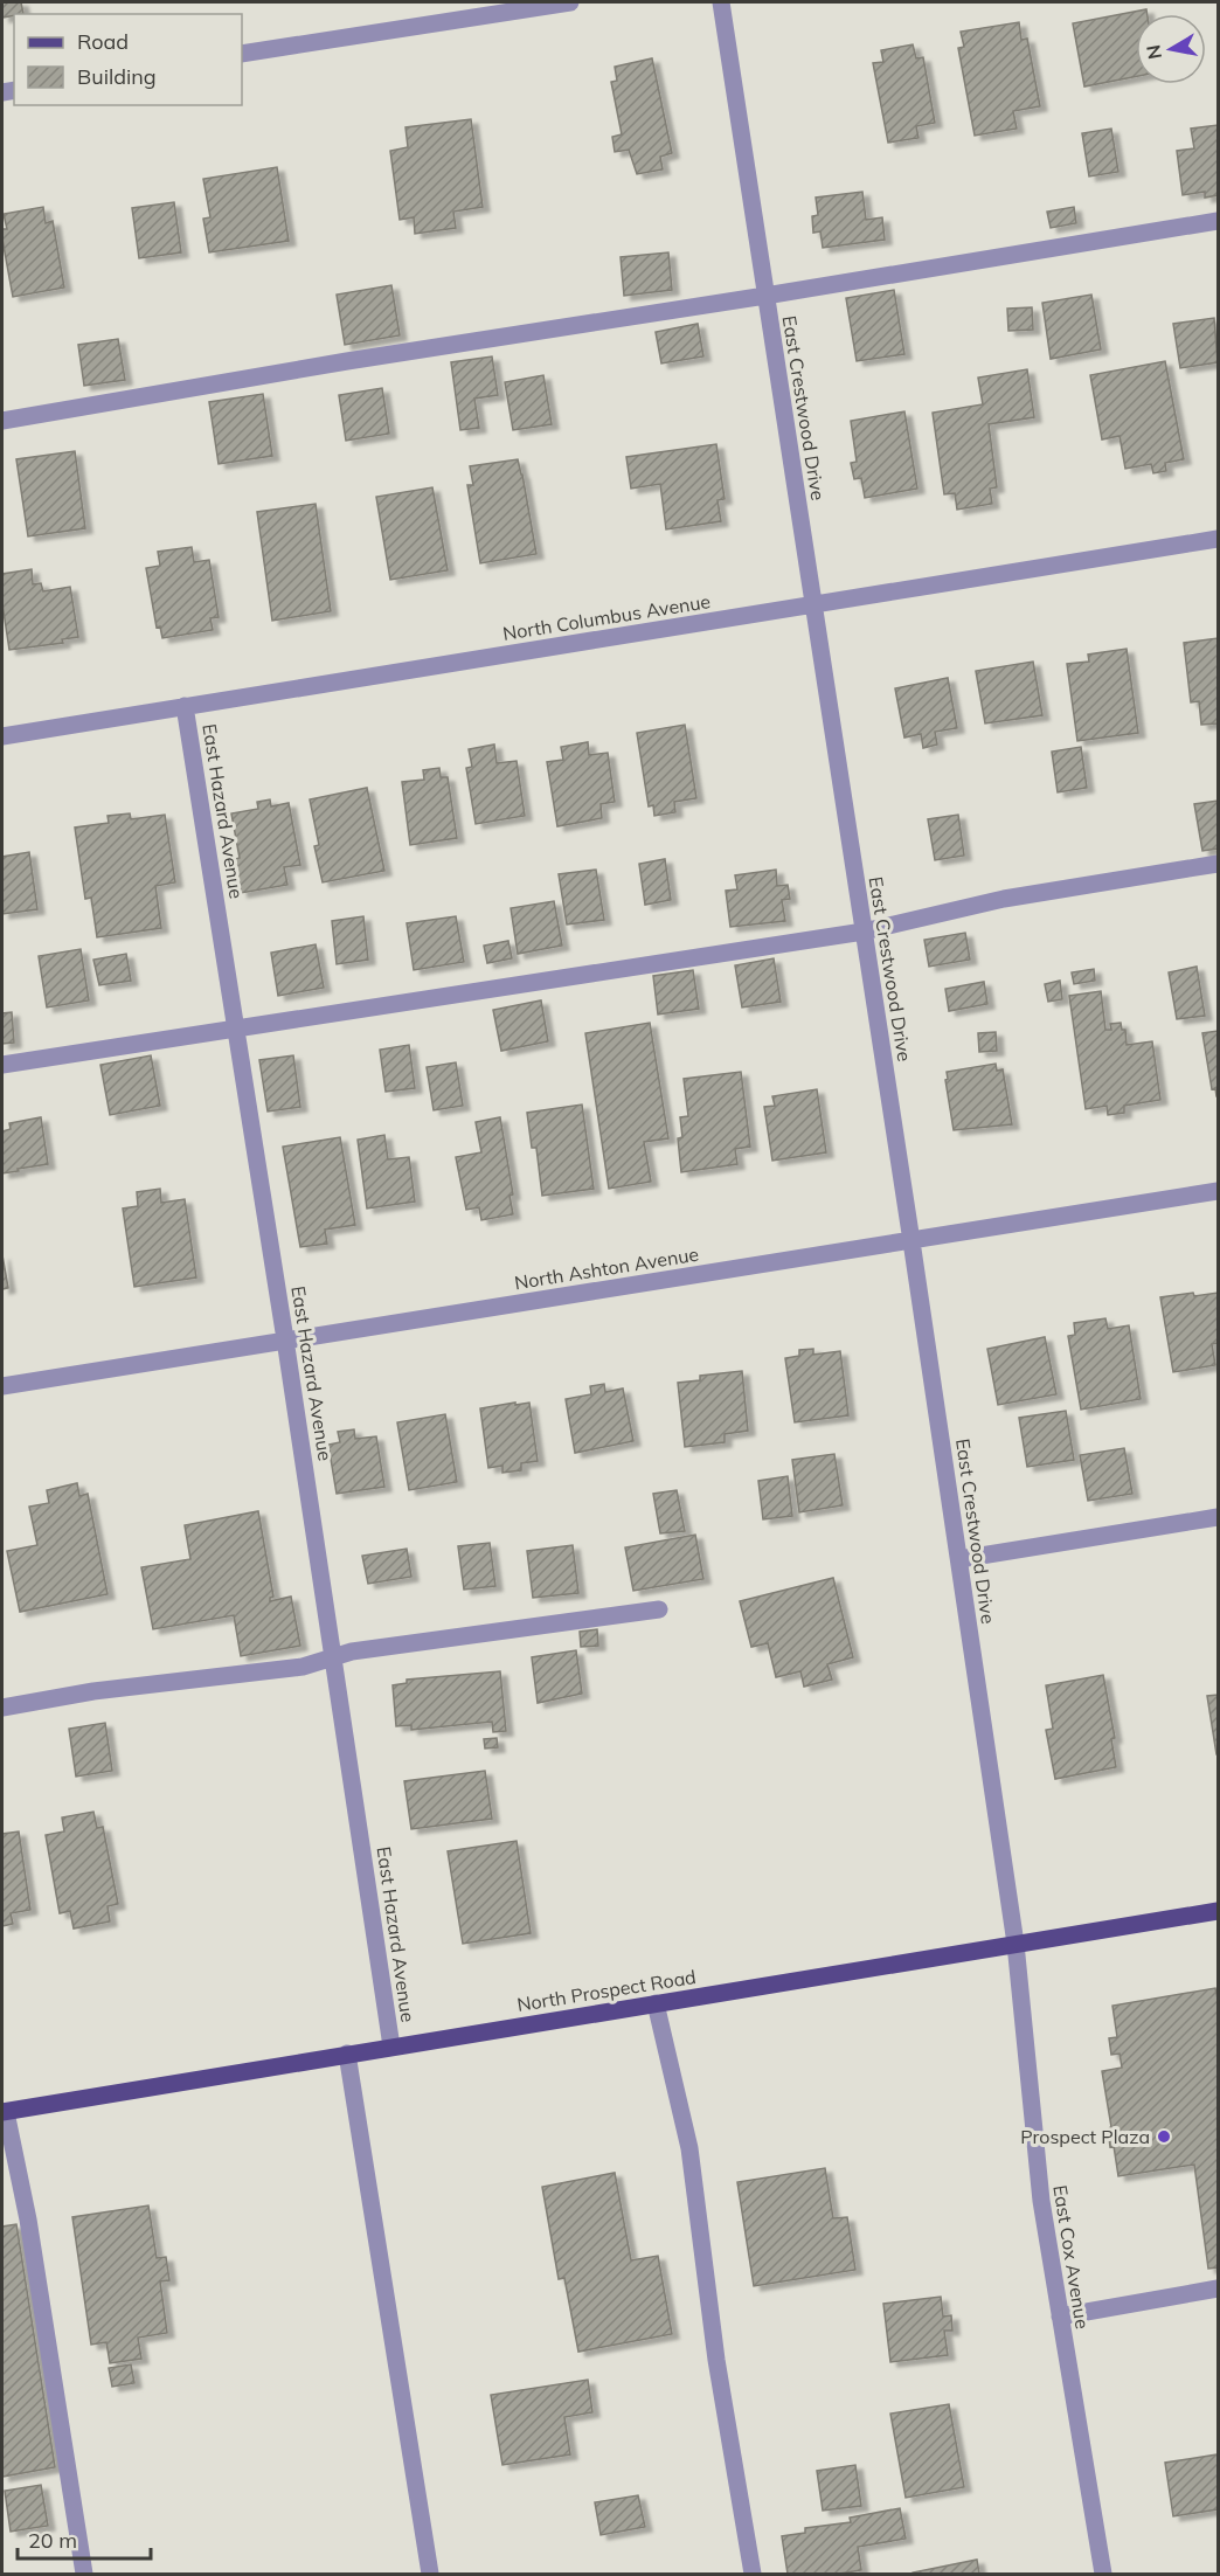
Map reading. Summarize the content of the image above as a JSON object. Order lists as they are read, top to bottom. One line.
{"streets":{"main road":["North Prospect Road"],"street":["East Crestwood Drive","North Columbus Avenue","East Hazard Avenue","North Ashton Avenue","East Cox Avenue"]},"crossings":[["East Crestwood Drive","North Columbus Avenue"],["East Crestwood Drive","North Ashton Avenue"],["East Crestwood Drive","North Prospect Road"],["East Crestwood Drive","East Cox Avenue"],["North Columbus Avenue","East Hazard Avenue"],["East Hazard Avenue","North Ashton Avenue"],["East Hazard Avenue","North Prospect Road"],["North Prospect Road","East Cox Avenue"]],"places":["Prospect Plaza"],"legend":["Road","Building"],"scale_bar":"20 m","north":"left"}
